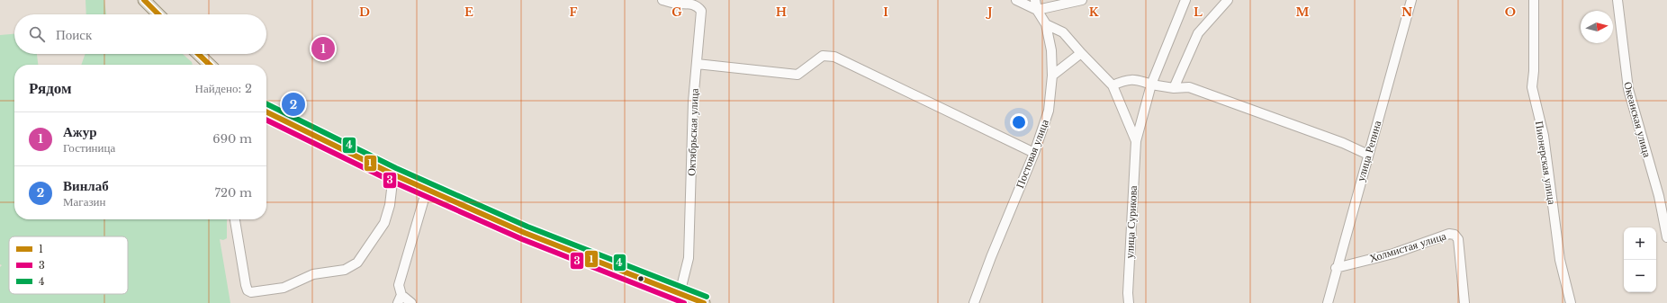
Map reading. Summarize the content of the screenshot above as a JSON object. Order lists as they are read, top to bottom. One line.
{"streets":{"street":["Океанская улица","Октябрьская улица","улица Репина","Постовая улица","Пионерская улица","улица Сурикова","Холмистая улица"]},"crossings":[["улица Репина","Холмистая улица"]],"lines":["transit line 1","transit line 4","transit line 3"],"legend":["1","3","4"],"north":"right","page":{"search":"Поиск","pins":["1","2"],"heading":["Рядом","Найдено: 2"],"list":[{"mark":"1","name":"Ажур","note":"Гостиница","value":"690 m"},{"mark":"2","name":"Винлаб","note":"Магазин","value":"720 m"}],"map_buttons":["+","−"]},"grid":{"columns":["D","E","F","G","H","I","J","K","L","M","N","O"]}}
